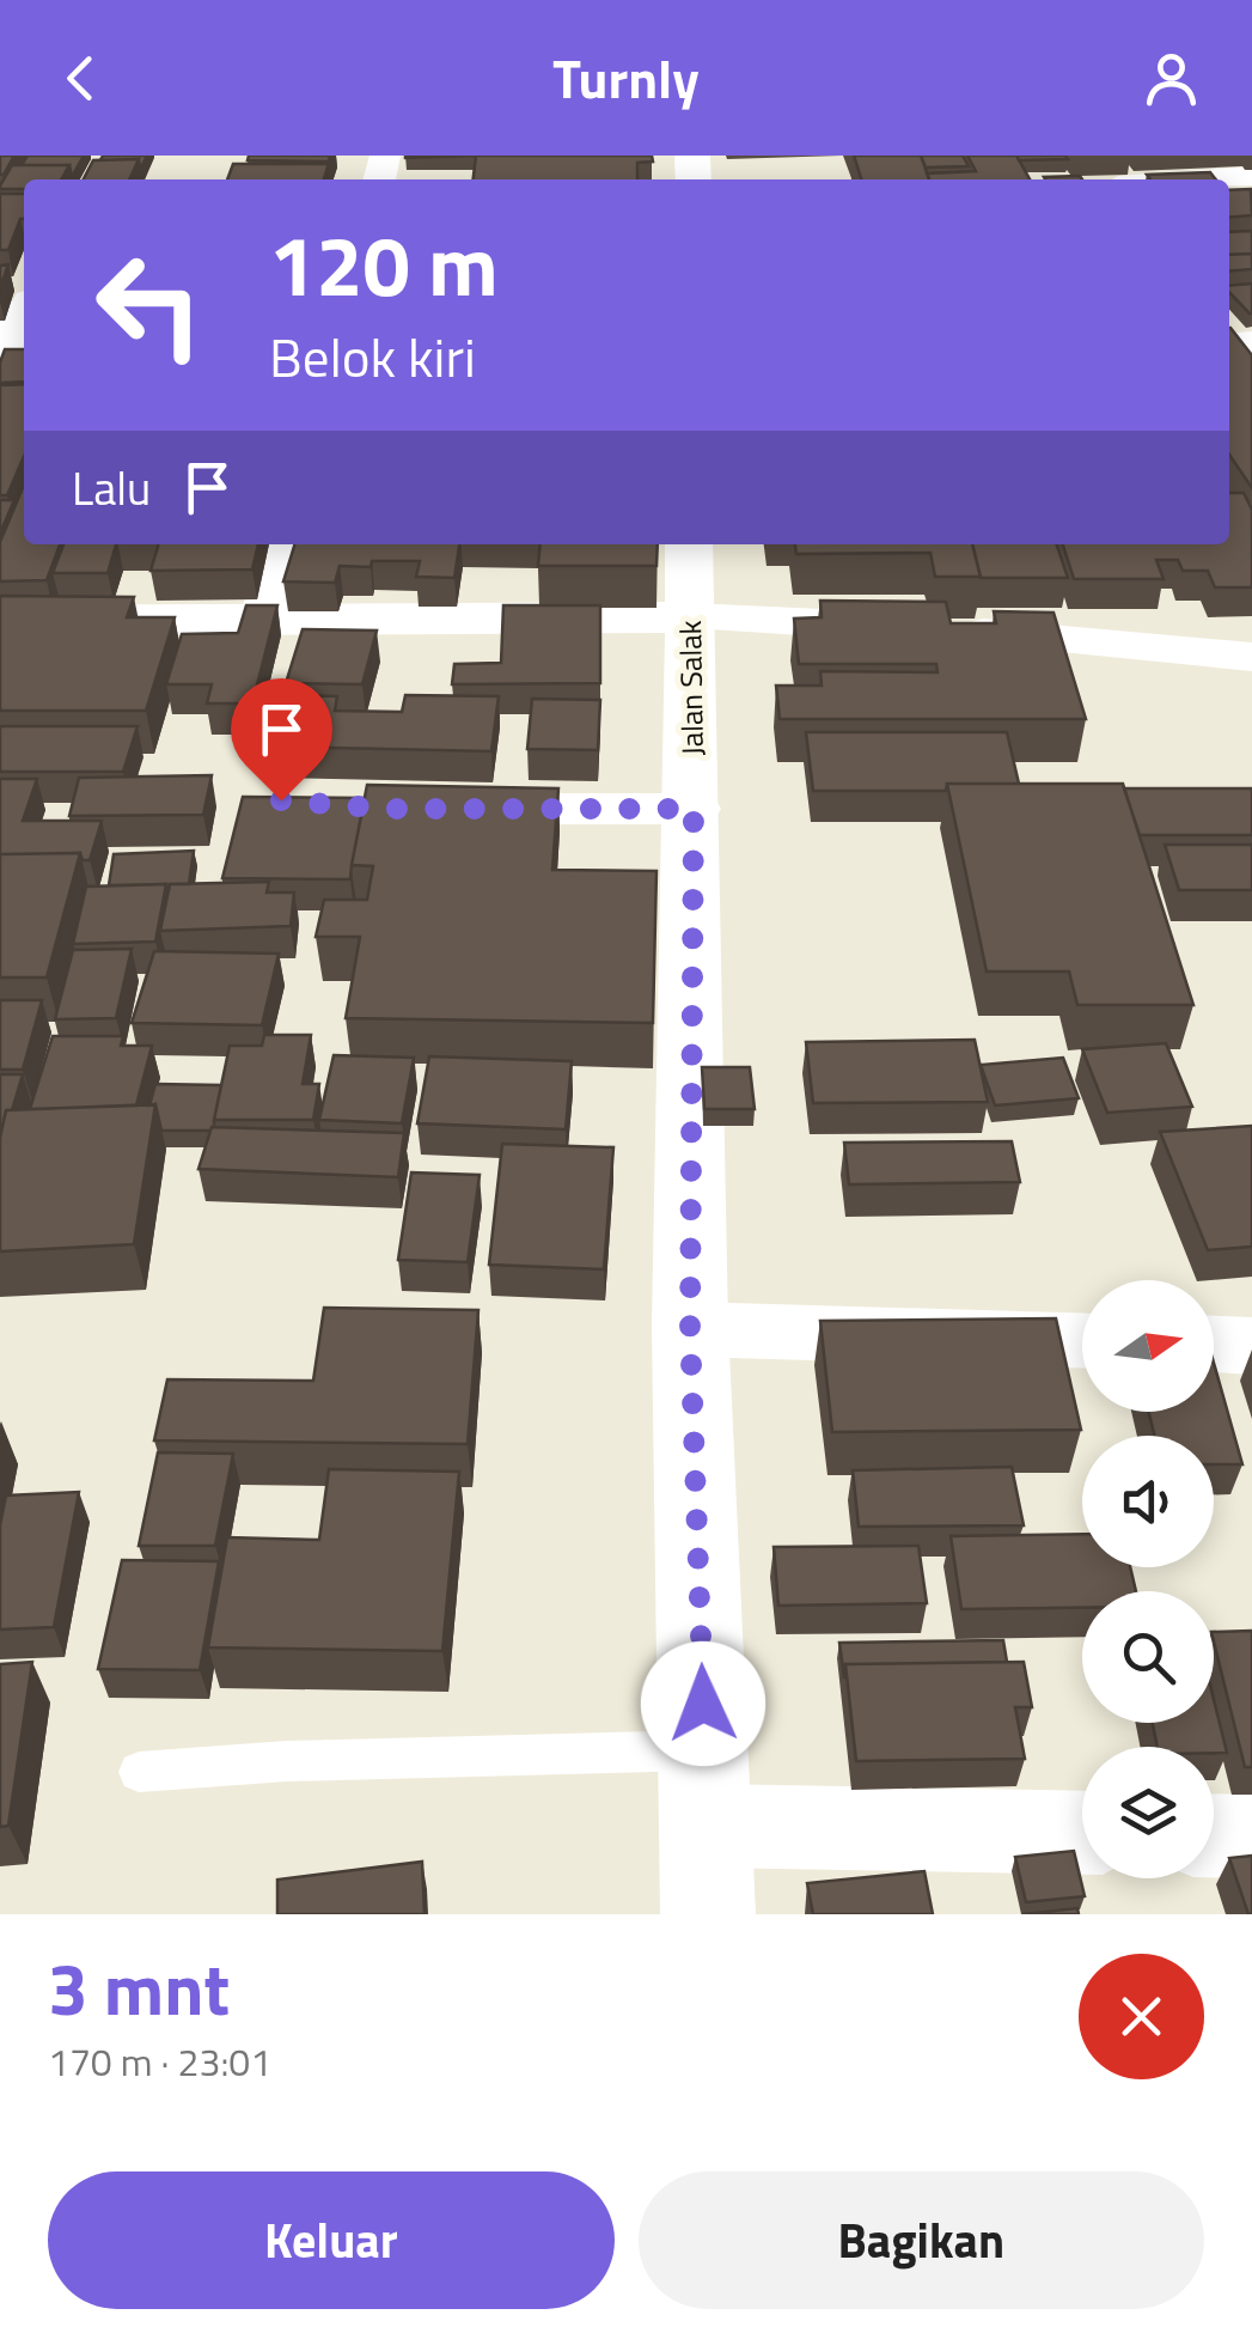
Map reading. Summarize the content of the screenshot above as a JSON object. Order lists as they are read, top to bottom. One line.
{"streets":{"street":["Jalan Salak"]},"north":"right","page":{"header":"Turnly","turn":["120 m","Belok kiri"],"then":"Lalu","heading":["3 mnt","170 m · 23:01"],"buttons":["Keluar","Bagikan"]}}
